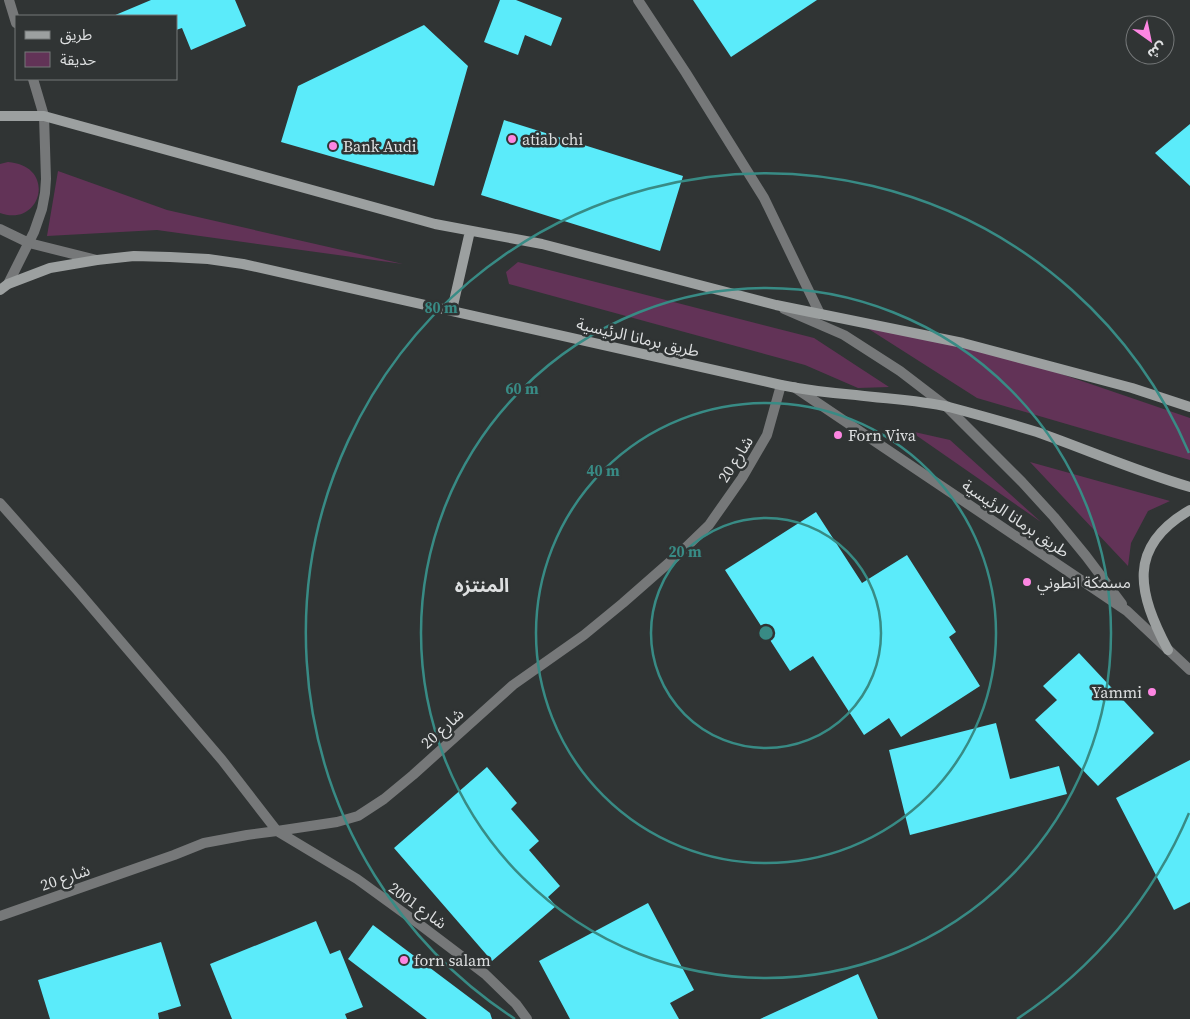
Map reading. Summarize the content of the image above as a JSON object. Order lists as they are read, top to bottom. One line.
{"streets":{"main road":["طريق برمانا الرئيسية"],"street":["شارع 20","شارع 2001"]},"crossings":[["طريق برمانا الرئيسية","شارع 20"],["شارع 20","شارع 2001"]],"districts":["المنتزه"],"places":["atiab chi","Bank Audi","Forn Viva","مسمكة انطوني","Yammi","forn salam"],"legend":["طريق","حديقة"],"north":"bottom right","rings":["80 m","60 m","40 m","20 m"]}
